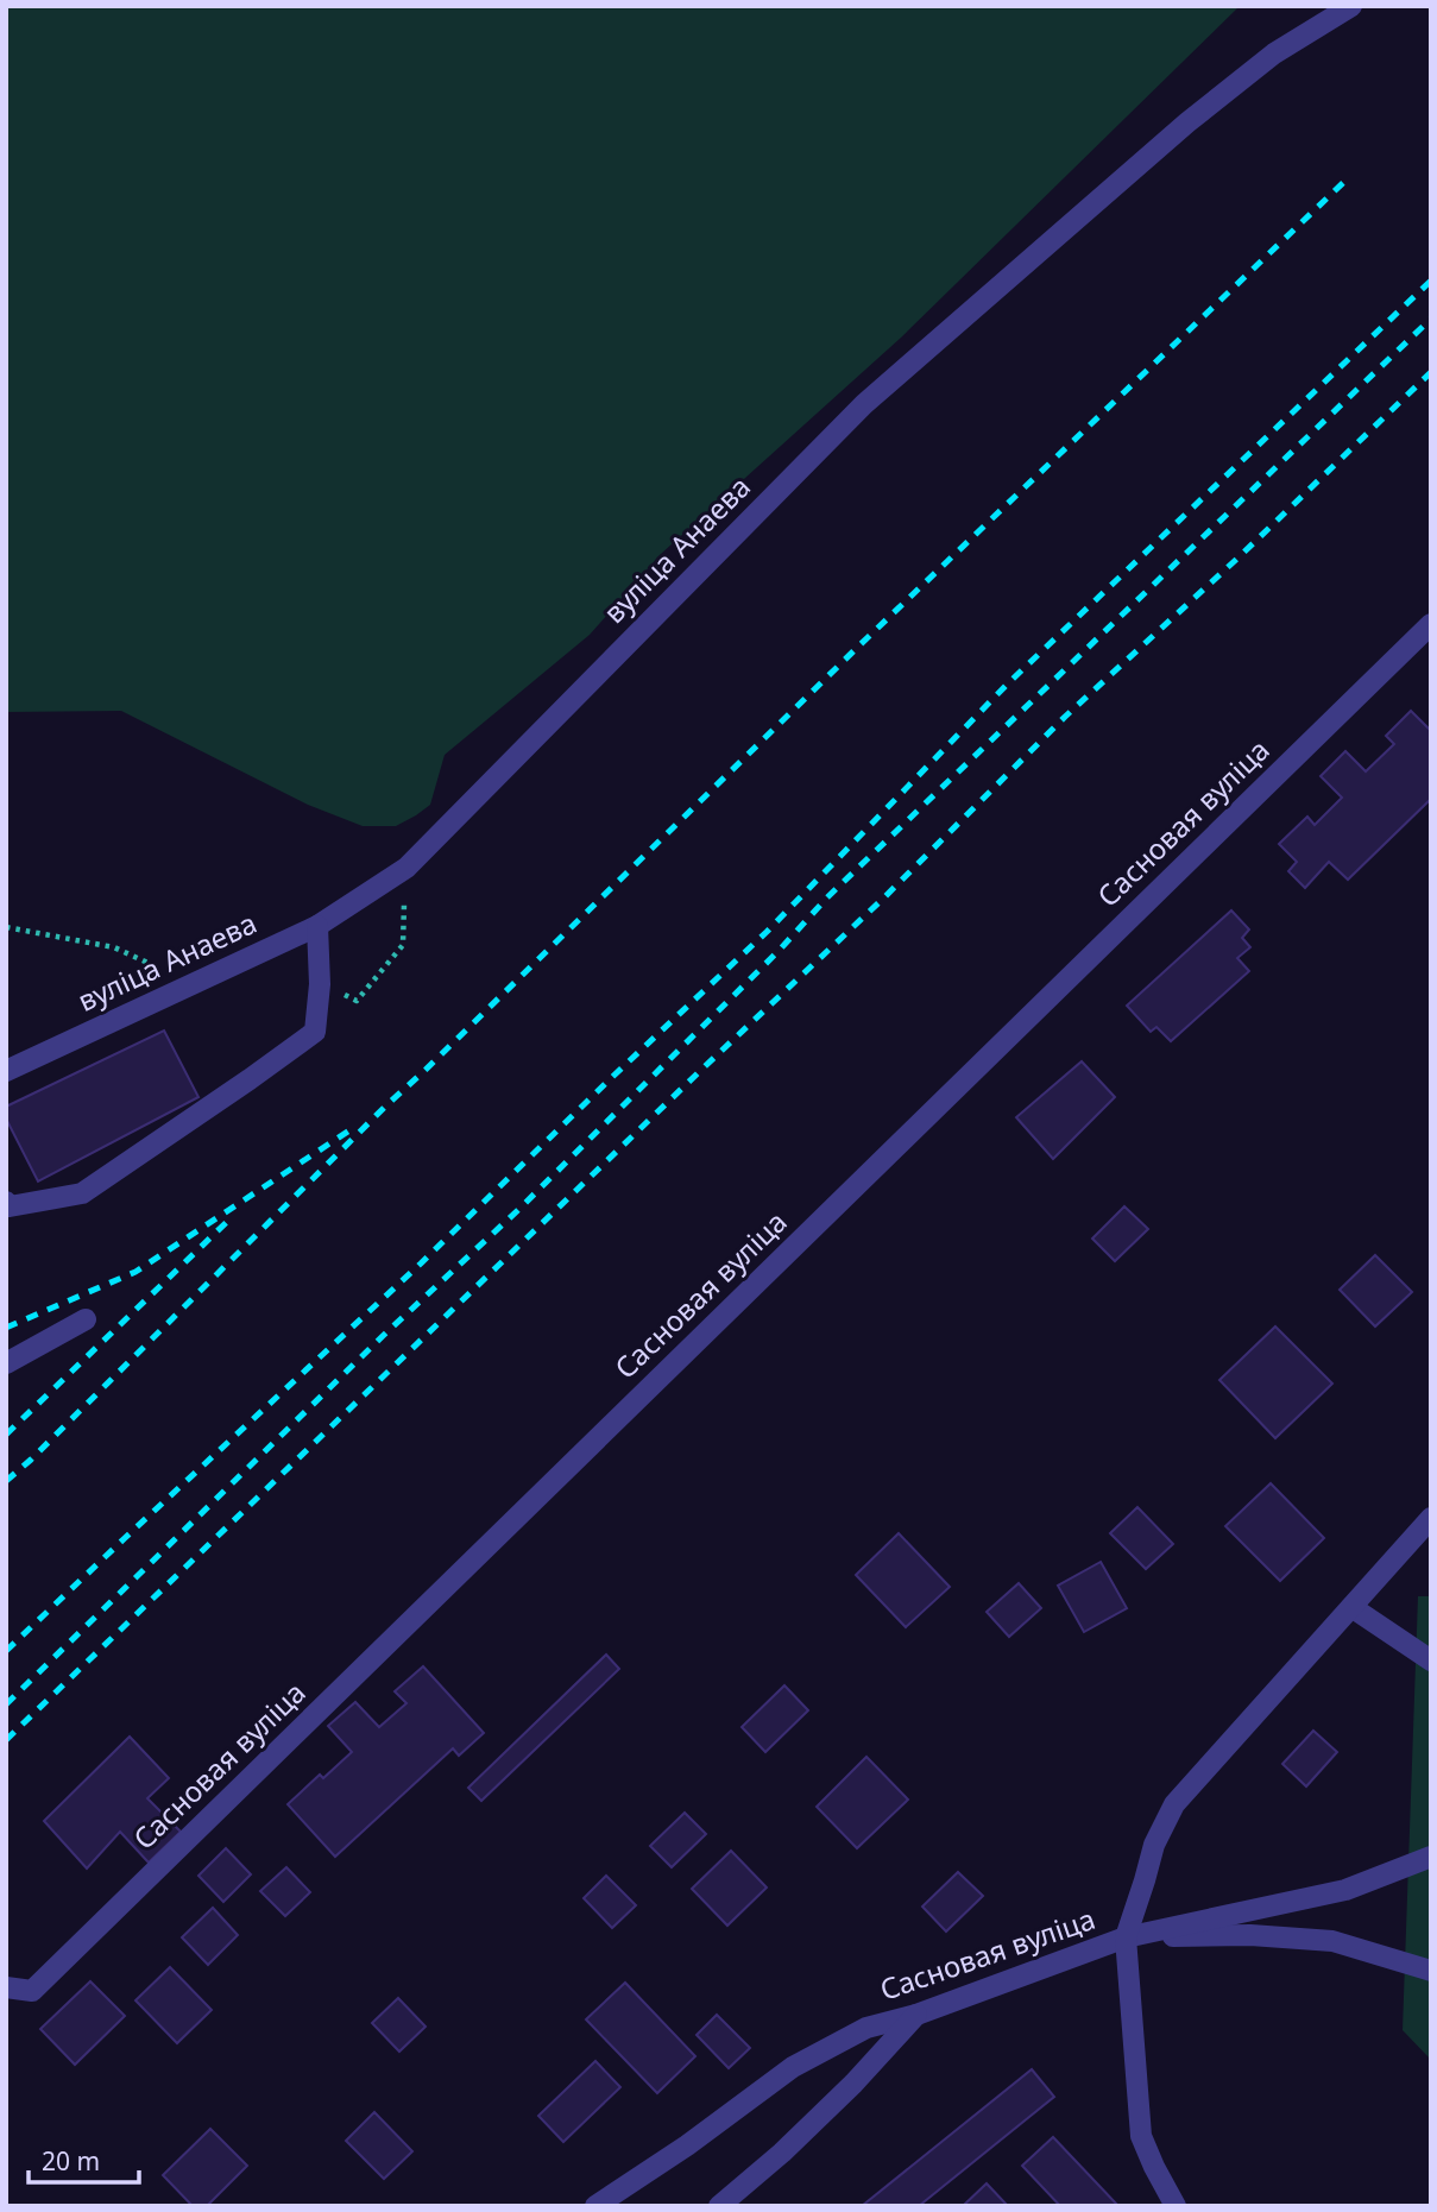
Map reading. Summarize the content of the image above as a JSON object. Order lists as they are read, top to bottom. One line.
{"streets":{"street":["вуліца Анаева","Сасновая вуліца"]},"scale_bar":"20 m"}
